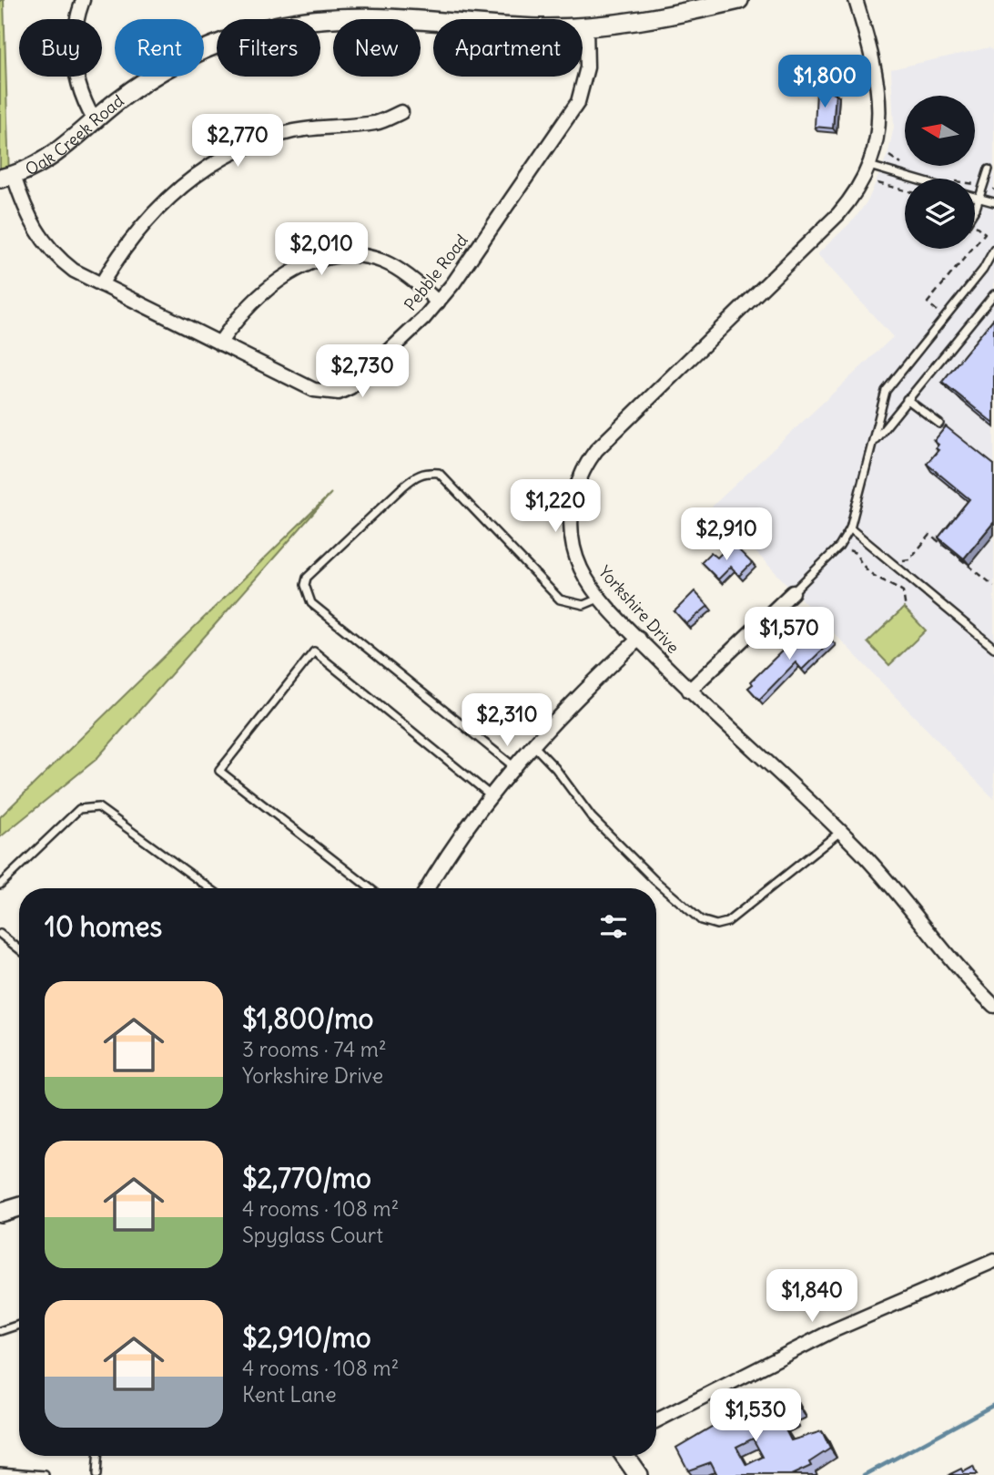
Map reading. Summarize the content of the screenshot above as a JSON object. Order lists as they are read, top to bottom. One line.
{"streets":{"street":["Oak Creek Road","Pebble Road","Yorkshire Drive"]},"crossings":[["Oak Creek Road","Pebble Road"]],"north":"left","page":{"chip":["Buy","Rent","Filters","New","Apartment"],"price":["$1,800","$2,770","$2,010","$2,730","$1,220","$2,910","$1,570","$2,310","$1,840","$1,530"],"heading":"10 homes","list":[{"name":"$1,800/mo","note":"3 rooms · 74 m² · Yorkshire Drive"},{"name":"$2,770/mo","note":"4 rooms · 108 m² · Spyglass Court"},{"name":"$2,910/mo","note":"4 rooms · 108 m² · Kent Lane"}]}}
